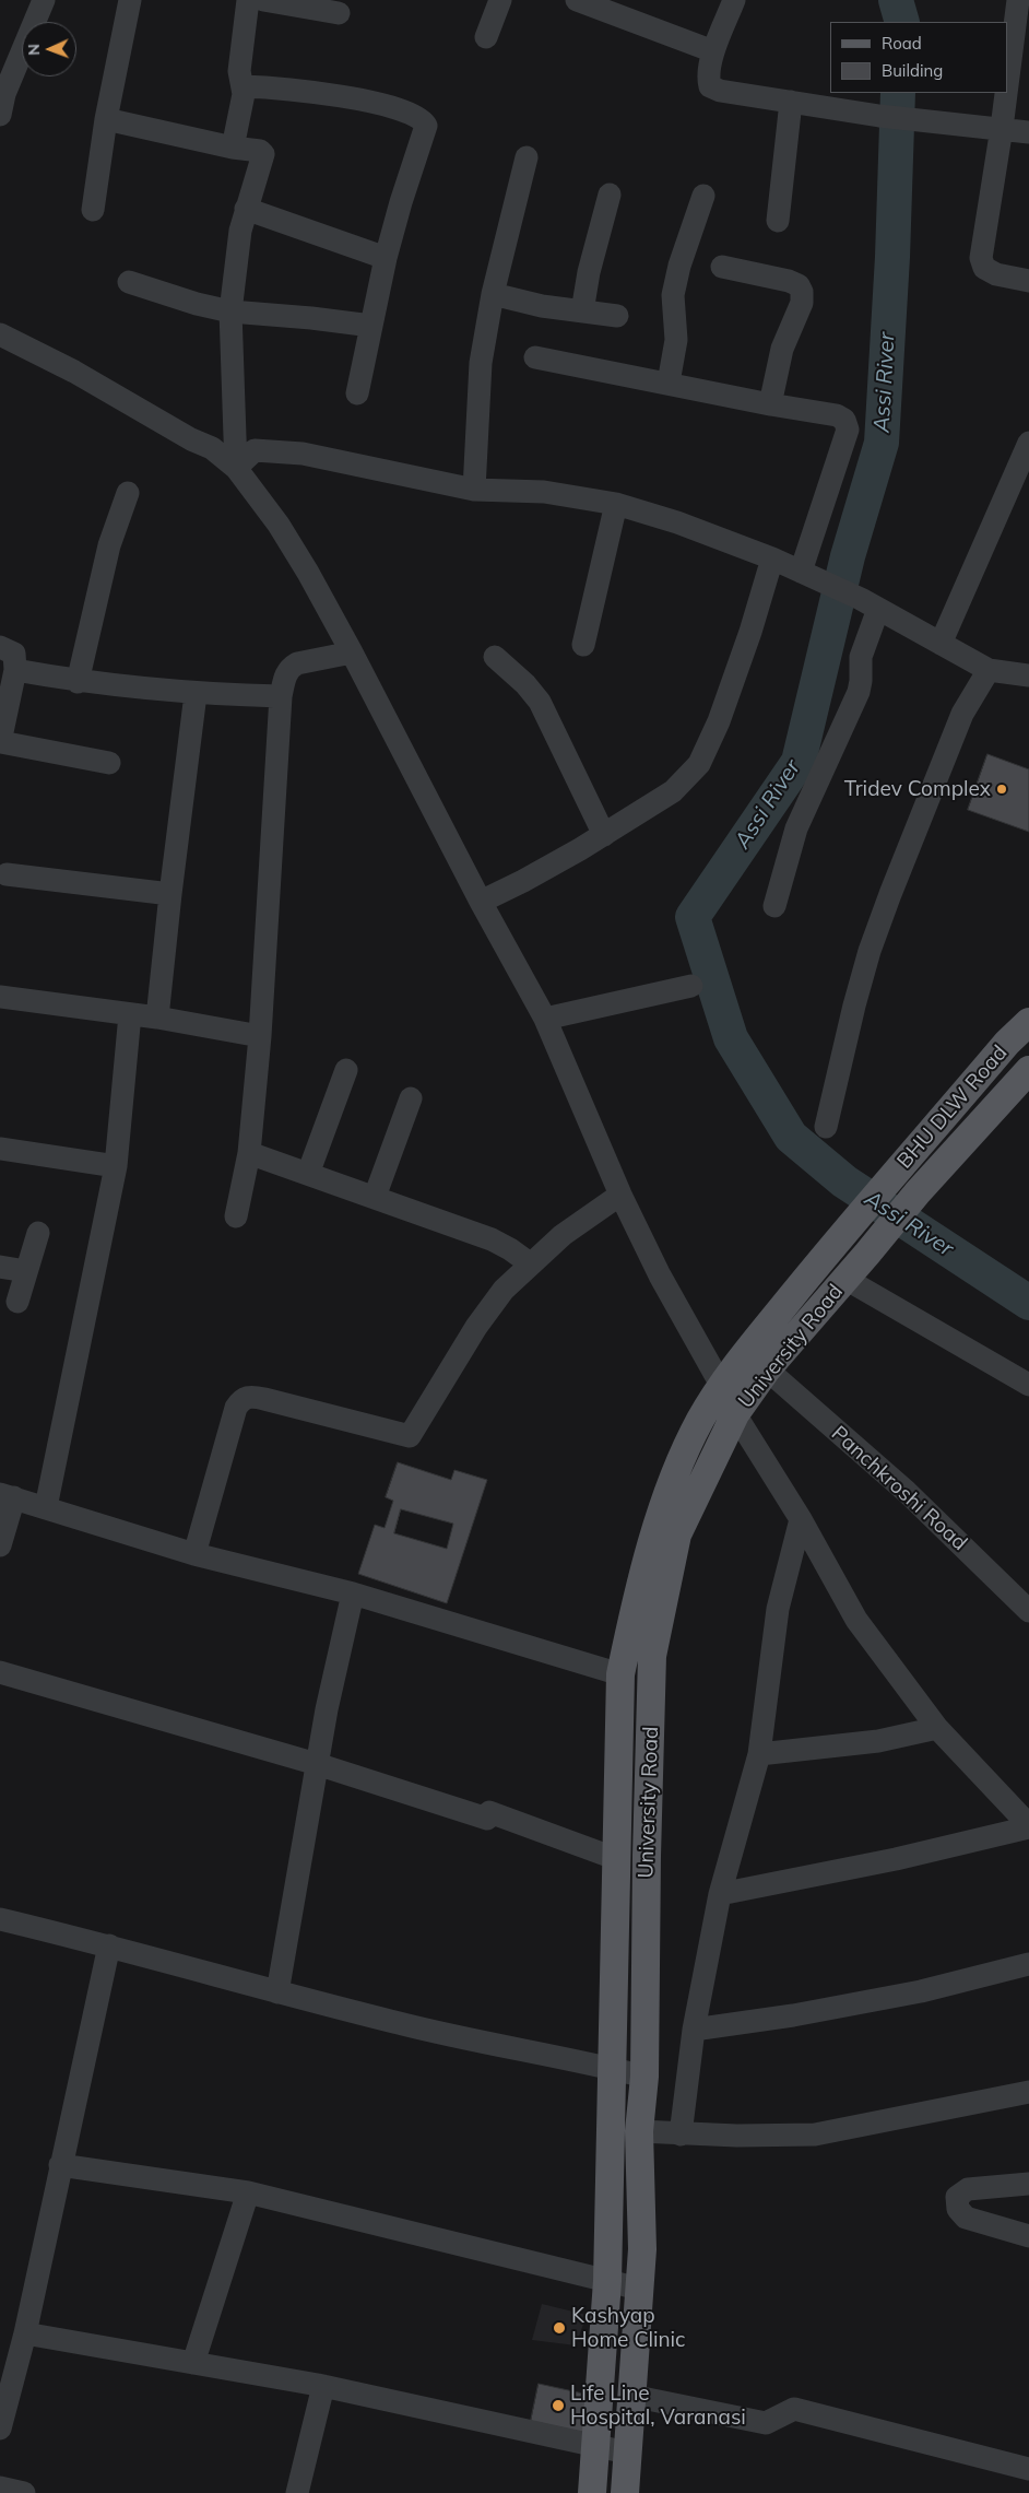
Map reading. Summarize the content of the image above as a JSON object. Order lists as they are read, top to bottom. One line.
{"streets":{"main road":["BHU DLW Road","University Road"],"street":["Panchkroshi Road"]},"crossings":[["BHU DLW Road","University Road"],["University Road","Panchkroshi Road"]],"water":["Assi River"],"places":["Tridev Complex","Kashyap Home Clinic","Life Line Hospital, Varanasi"],"legend":["Road","Building"],"north":"left"}
